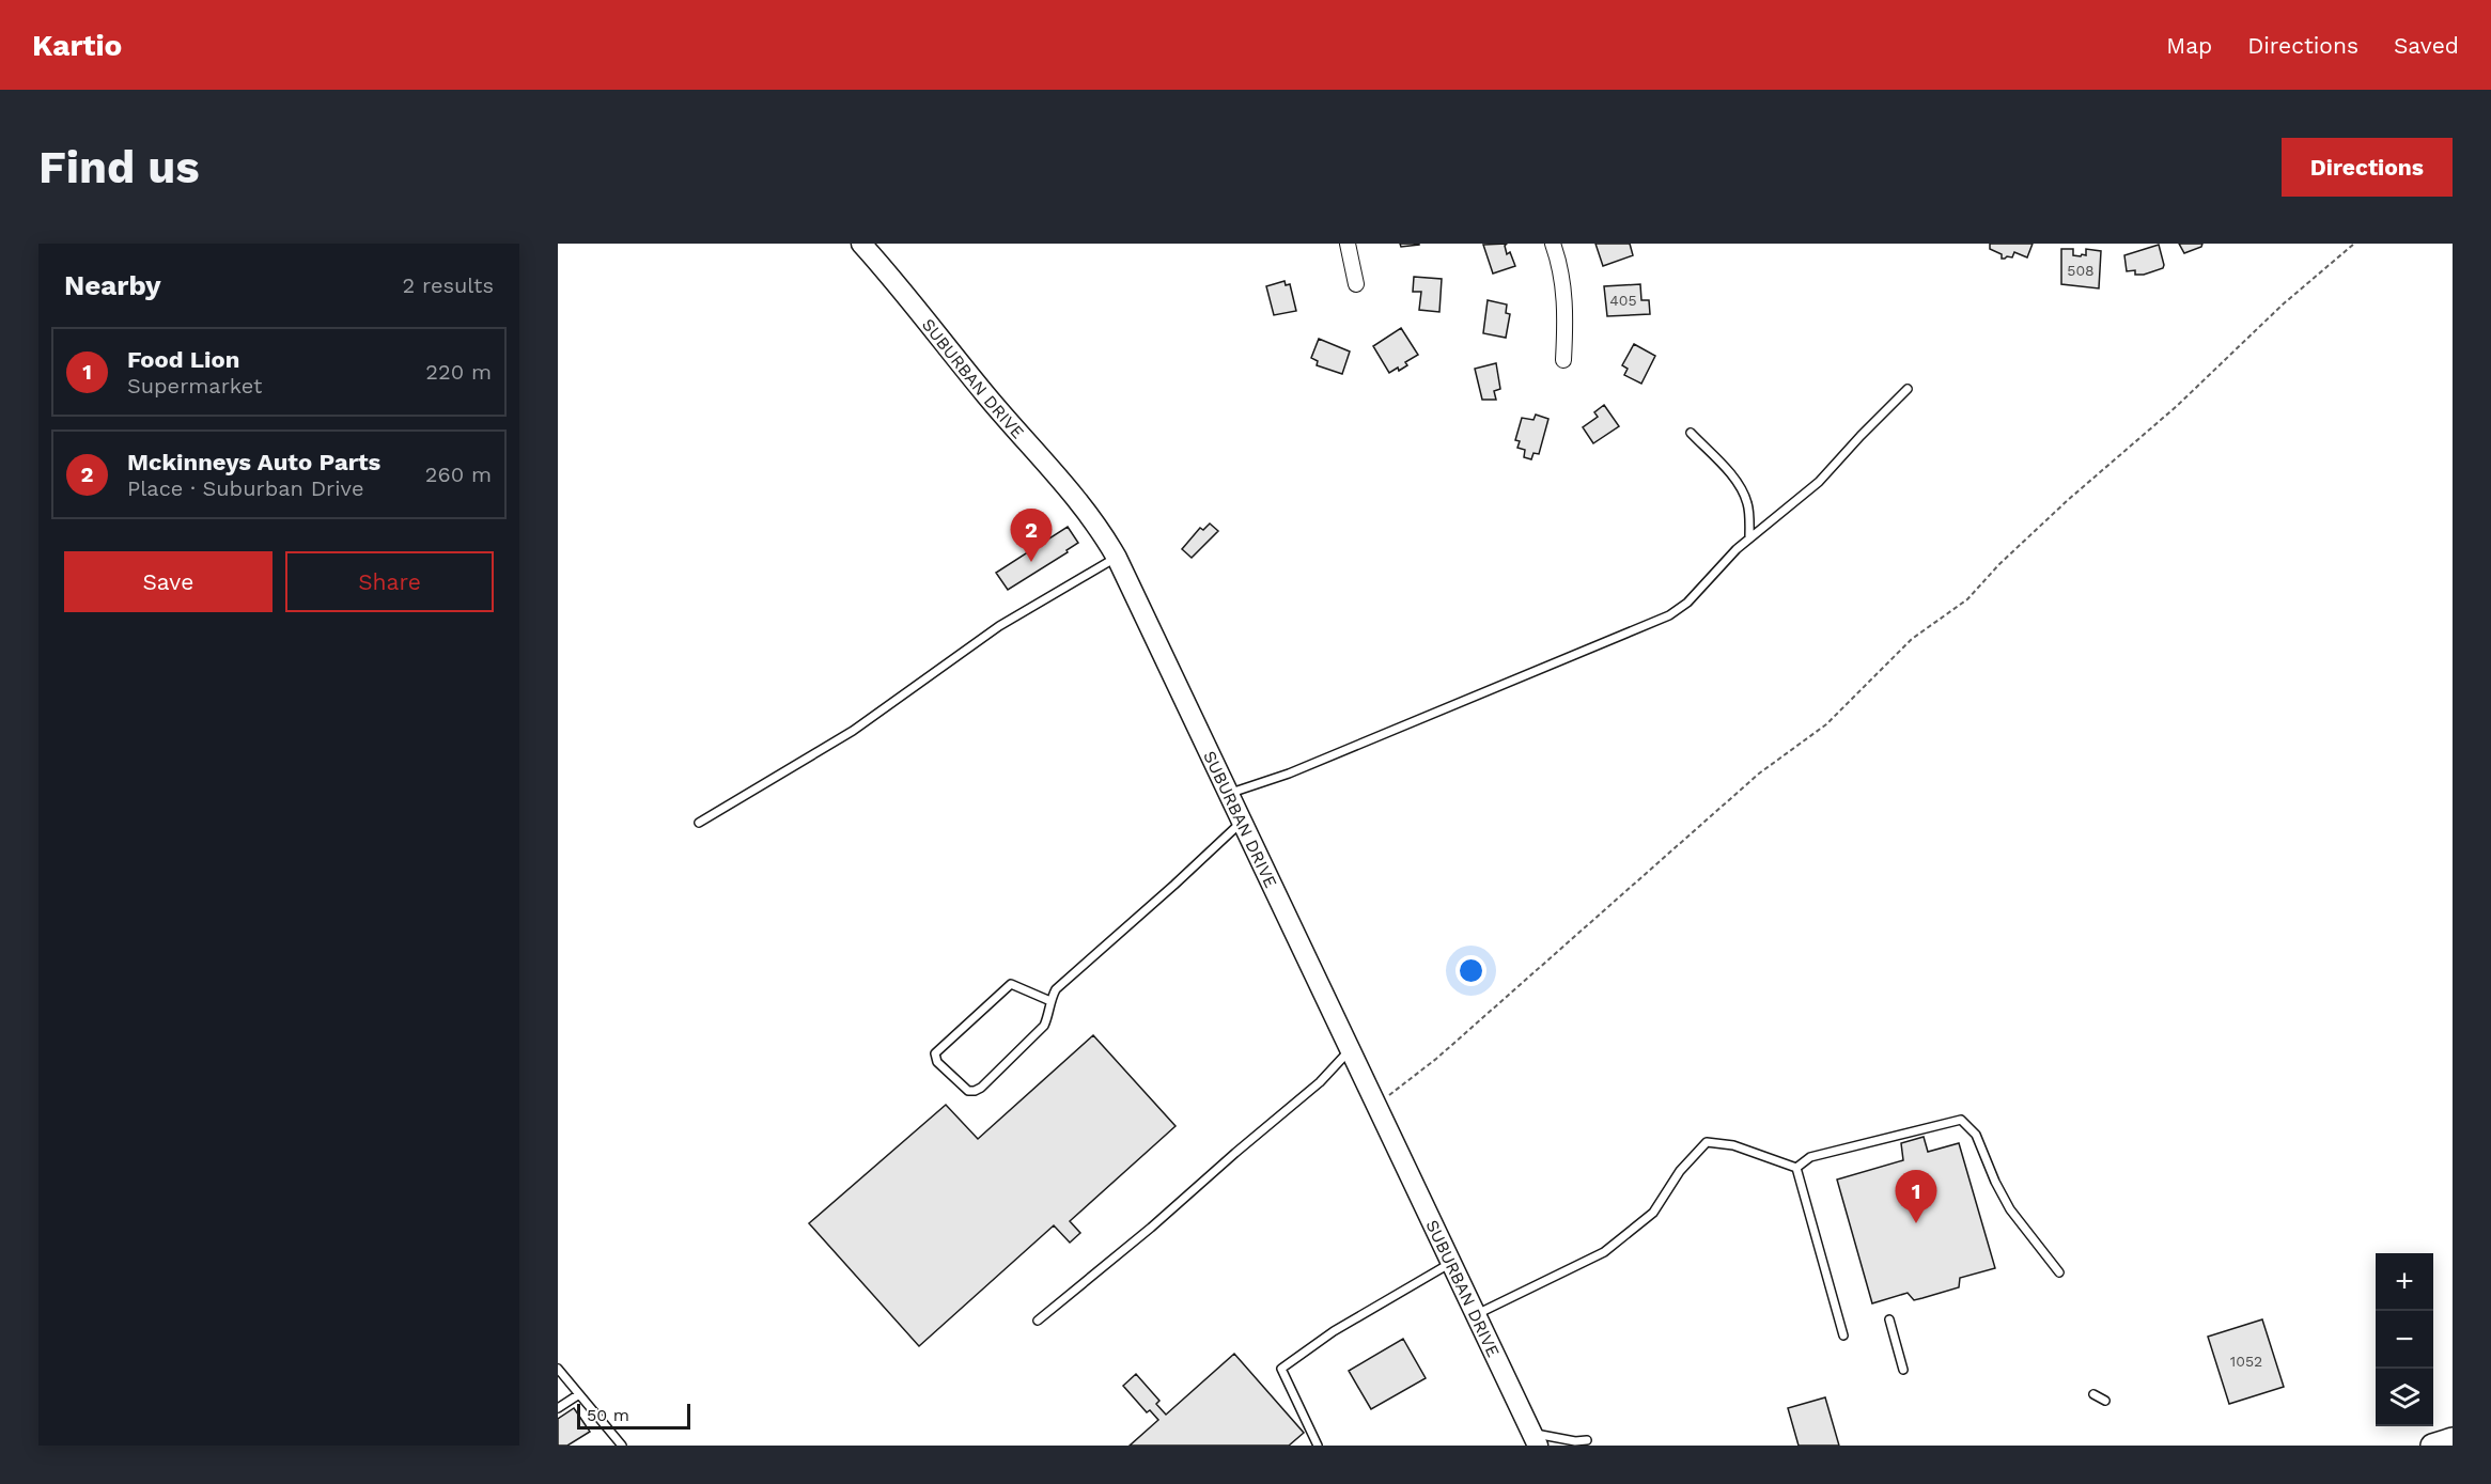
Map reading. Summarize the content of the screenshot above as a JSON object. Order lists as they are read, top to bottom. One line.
{"streets":{"main road":["SUBURBAN DRIVE"]},"house_numbers":["508","405","1052"],"scale_bar":"50 m","page":{"header":"Kartio","nav":["Map","Directions","Saved"],"buttons":["Directions",["Save","Share"]],"title":"Find us","heading":["Nearby","2 results"],"list":[{"mark":"1","name":"Food Lion","note":"Supermarket","value":"220 m"},{"mark":"2","name":"Mckinneys Auto Parts","note":"Place · Suburban Drive","value":"260 m"}],"pins":["2","1"],"map_buttons":["+","−"],"scale":"50 m"}}
